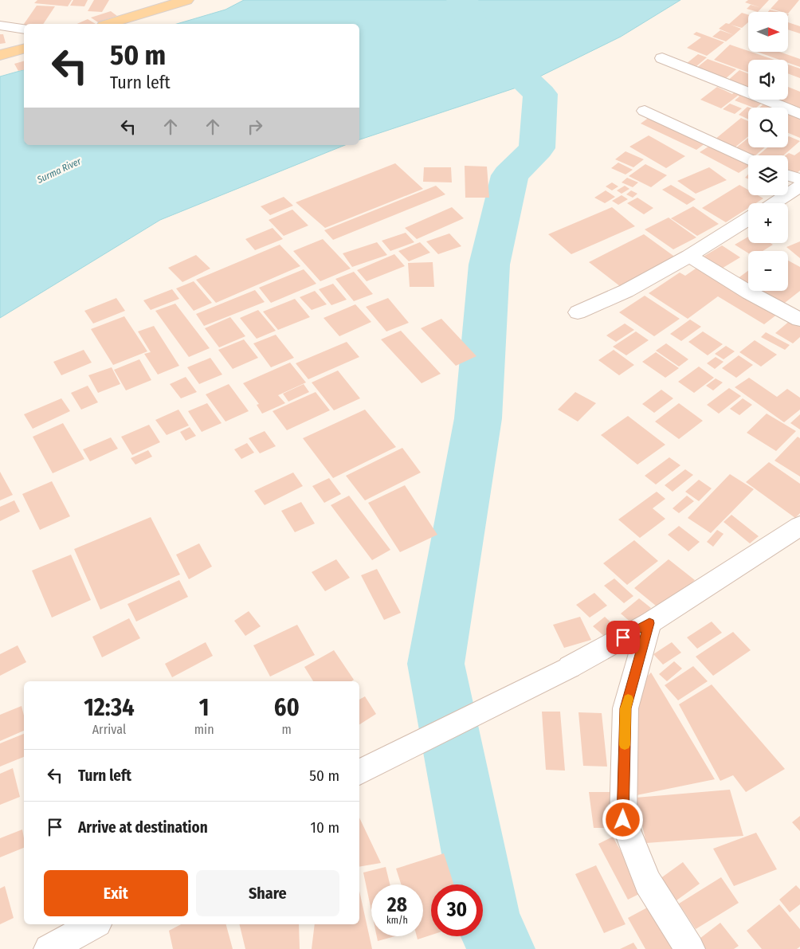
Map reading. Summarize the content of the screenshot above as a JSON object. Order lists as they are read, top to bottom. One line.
{"water":["Surma River"],"north":"right","page":{"map_buttons":["+","−"],"turn":["50 m","Turn left"],"eta":["12:34","Arrival","1","min","60","m"],"list":[{"name":"Turn left","value":"50 m"},{"name":"Arrive at destination","value":"10 m"}],"buttons":["Exit","Share"],"speed":"28 km/h","limit":"30"}}
